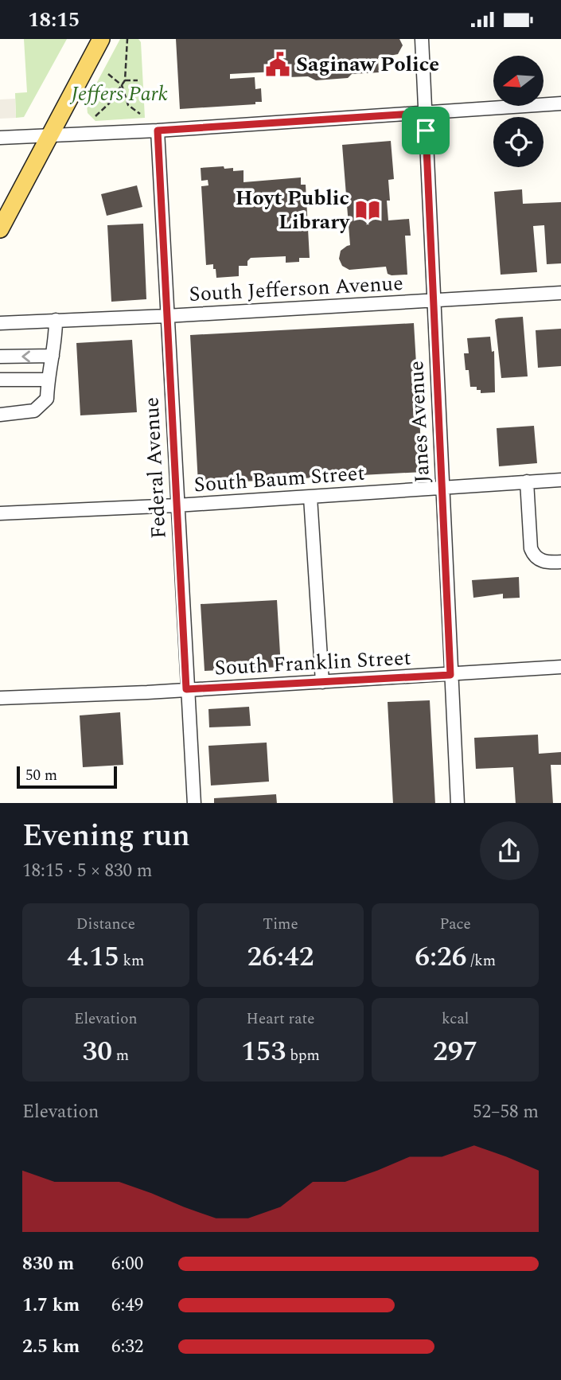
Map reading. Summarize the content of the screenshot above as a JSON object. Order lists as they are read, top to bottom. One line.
{"streets":{"street":["South Jefferson Avenue","Janes Avenue","Federal Avenue","South Baum Street","South Franklin Street"]},"crossings":[["South Jefferson Avenue","Janes Avenue"],["South Jefferson Avenue","Federal Avenue"],["Janes Avenue","South Baum Street"],["Janes Avenue","South Franklin Street"],["Federal Avenue","South Baum Street"],["Federal Avenue","South Franklin Street"]],"parks":["Jeffers Park"],"places":{"public building":["Saginaw Police"],"library":["Hoyt Public Library"]},"scale_bar":"50 m","north":"left","page":{"status":"18:15","scale":"50 m","heading":["Evening run","18:15 · 5 × 830 m"],"stats":[["Distance","4.15 km"],["Time","26:42"],["Pace","6:26 /km"],["Elevation","30 m"],["Heart rate","153 bpm"],["kcal","297"]],"chart":["Elevation","52–58 m"],"list":[{"name":"830 m","note":"6:00"},{"name":"1.7 km","note":"6:49"},{"name":"2.5 km","note":"6:32"}]}}
